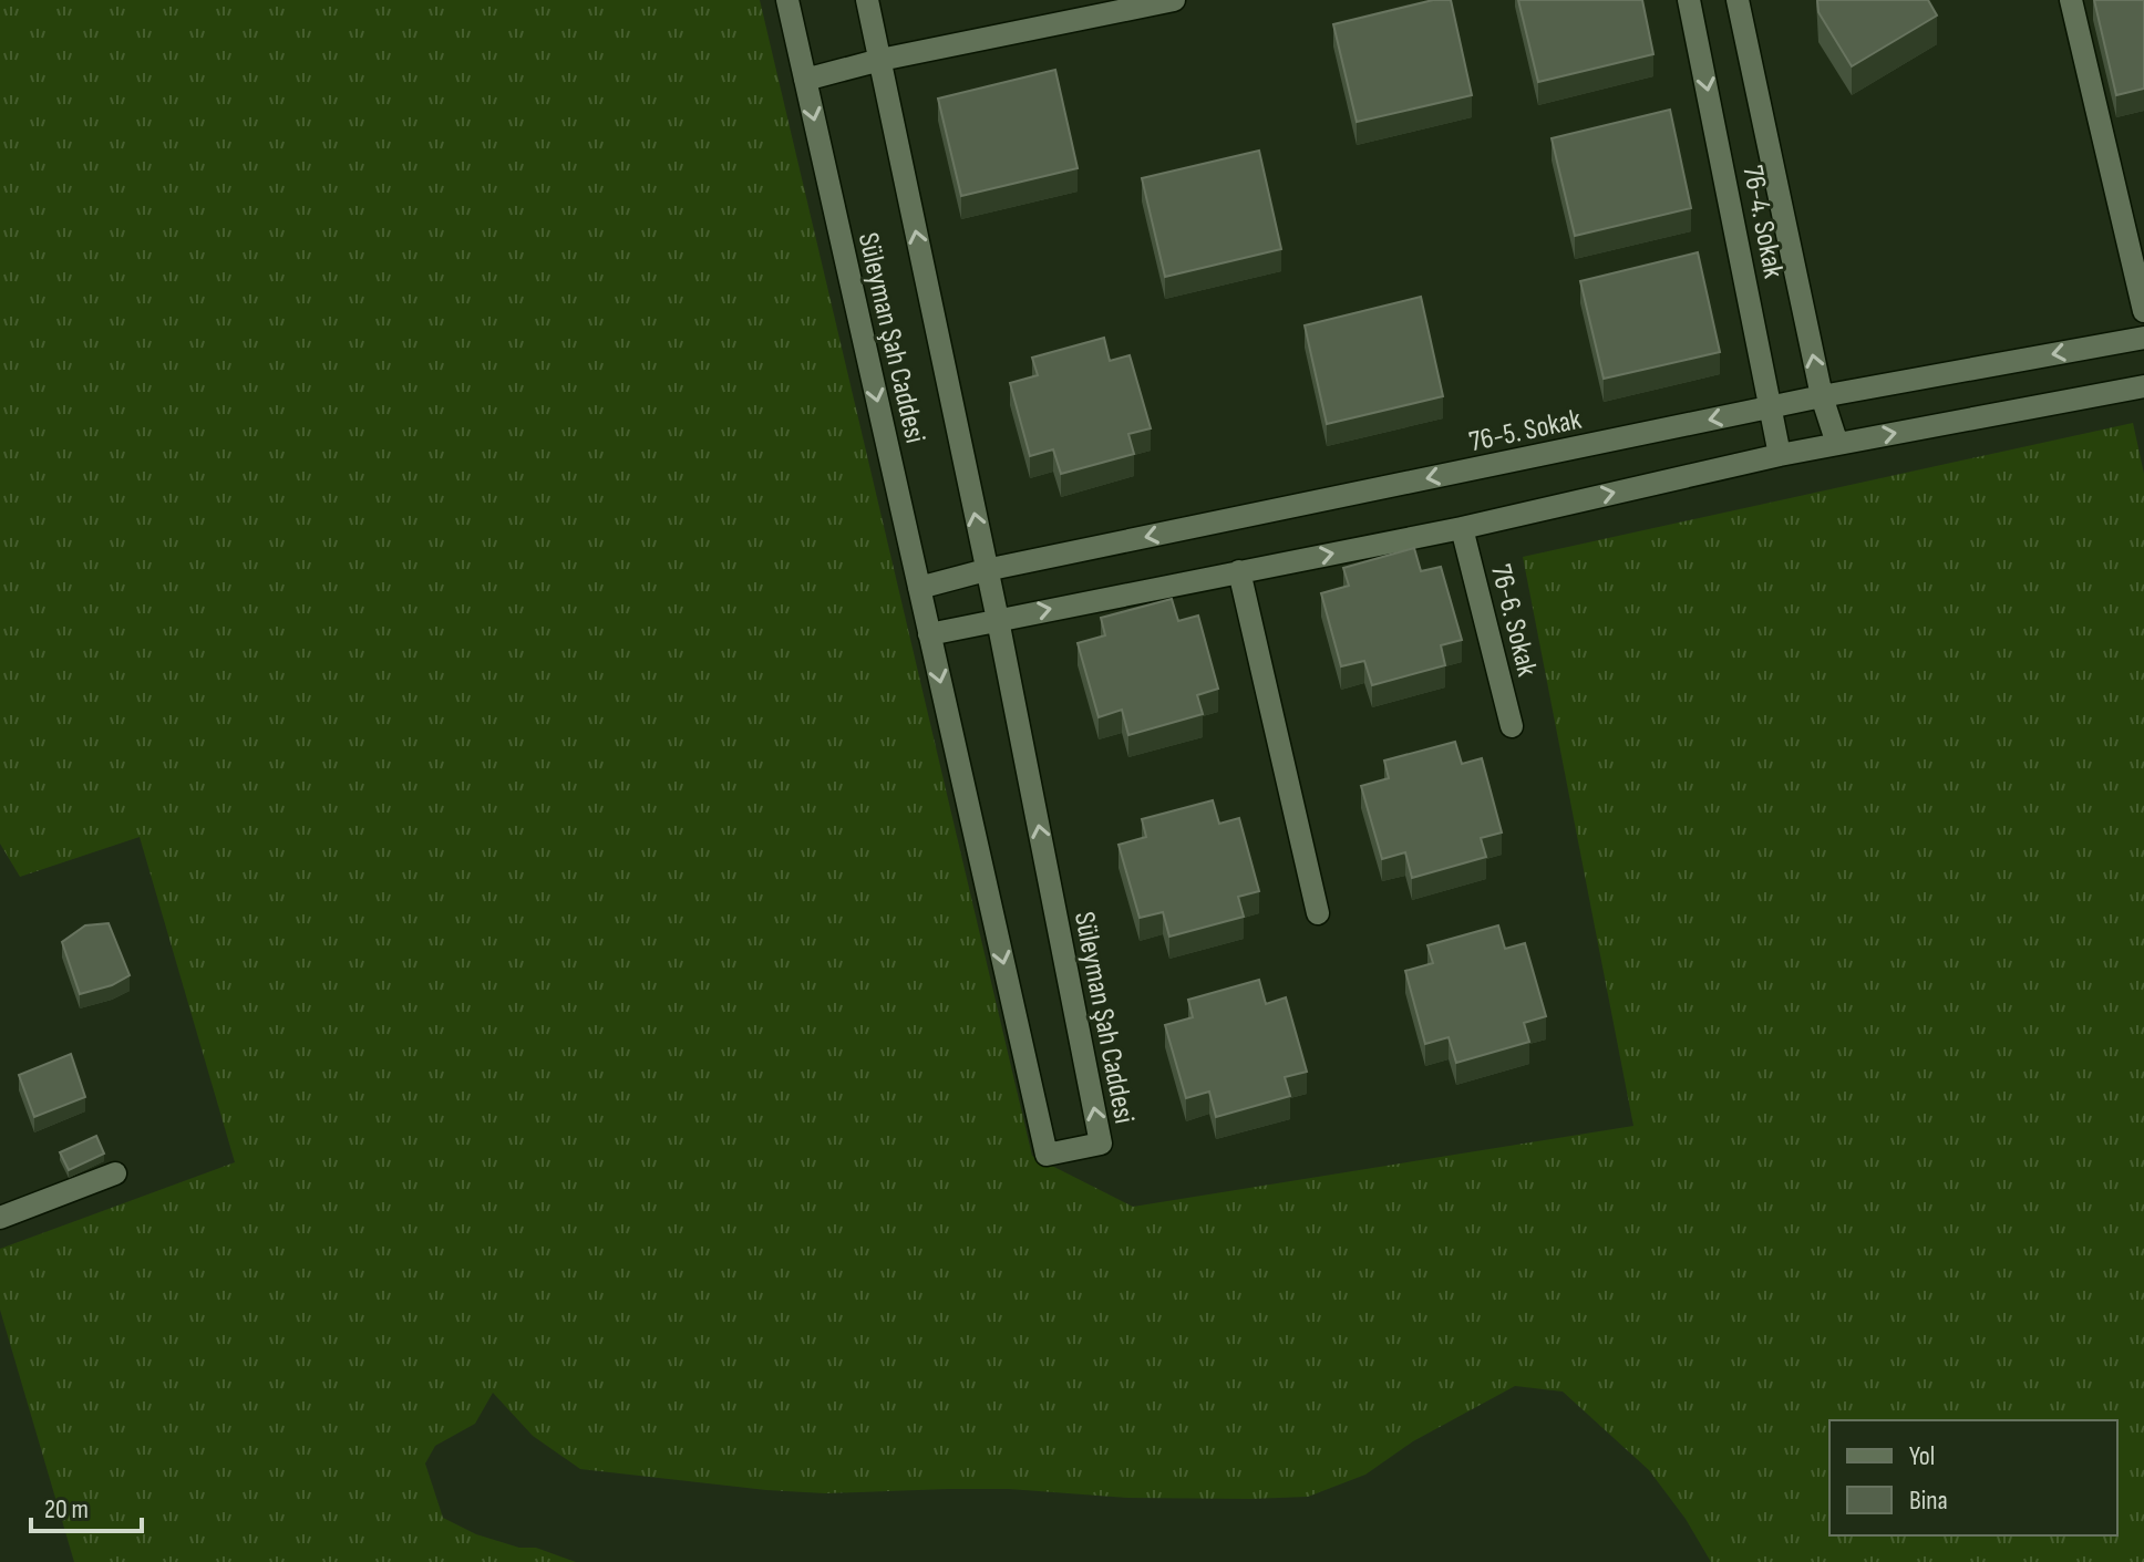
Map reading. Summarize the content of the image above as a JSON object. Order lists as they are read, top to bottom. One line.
{"streets":{"street":["76-4. Sokak","Süleyman Şah Caddesi","76-5. Sokak","76-6. Sokak"]},"crossings":[["76-4. Sokak","76-5. Sokak"],["Süleyman Şah Caddesi","76-5. Sokak"]],"legend":["Yol","Bina"],"scale_bar":"20 m"}
